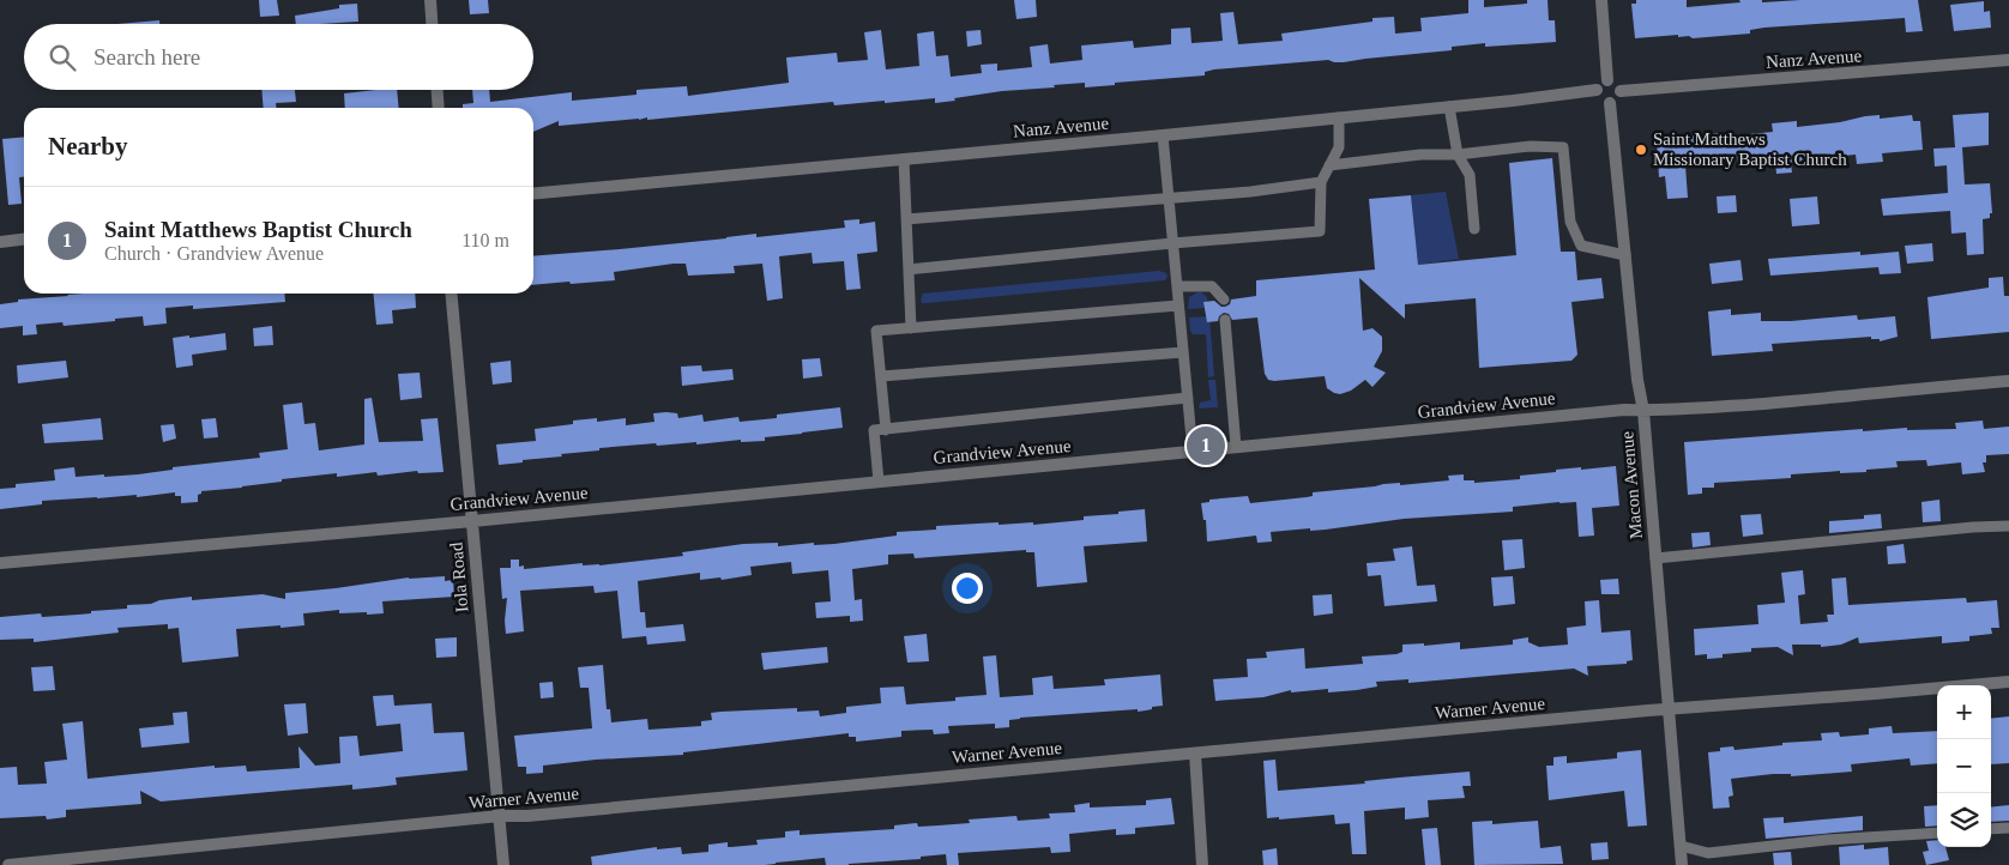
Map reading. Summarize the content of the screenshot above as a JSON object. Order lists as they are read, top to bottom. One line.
{"streets":{"street":["Nanz Avenue","Grandview Avenue","Macon Avenue","Iola Road","Warner Avenue"]},"crossings":[["Nanz Avenue","Macon Avenue"],["Grandview Avenue","Macon Avenue"],["Grandview Avenue","Iola Road"],["Macon Avenue","Warner Avenue"],["Iola Road","Warner Avenue"]],"places":["Saint Matthews Missionary Baptist Church"],"page":{"search":"Search here","heading":"Nearby","list":[{"mark":"1","name":"Saint Matthews Baptist Church","note":"Church · Grandview Avenue","value":"110 m"}],"pins":"1","map_buttons":["+","−"]}}
